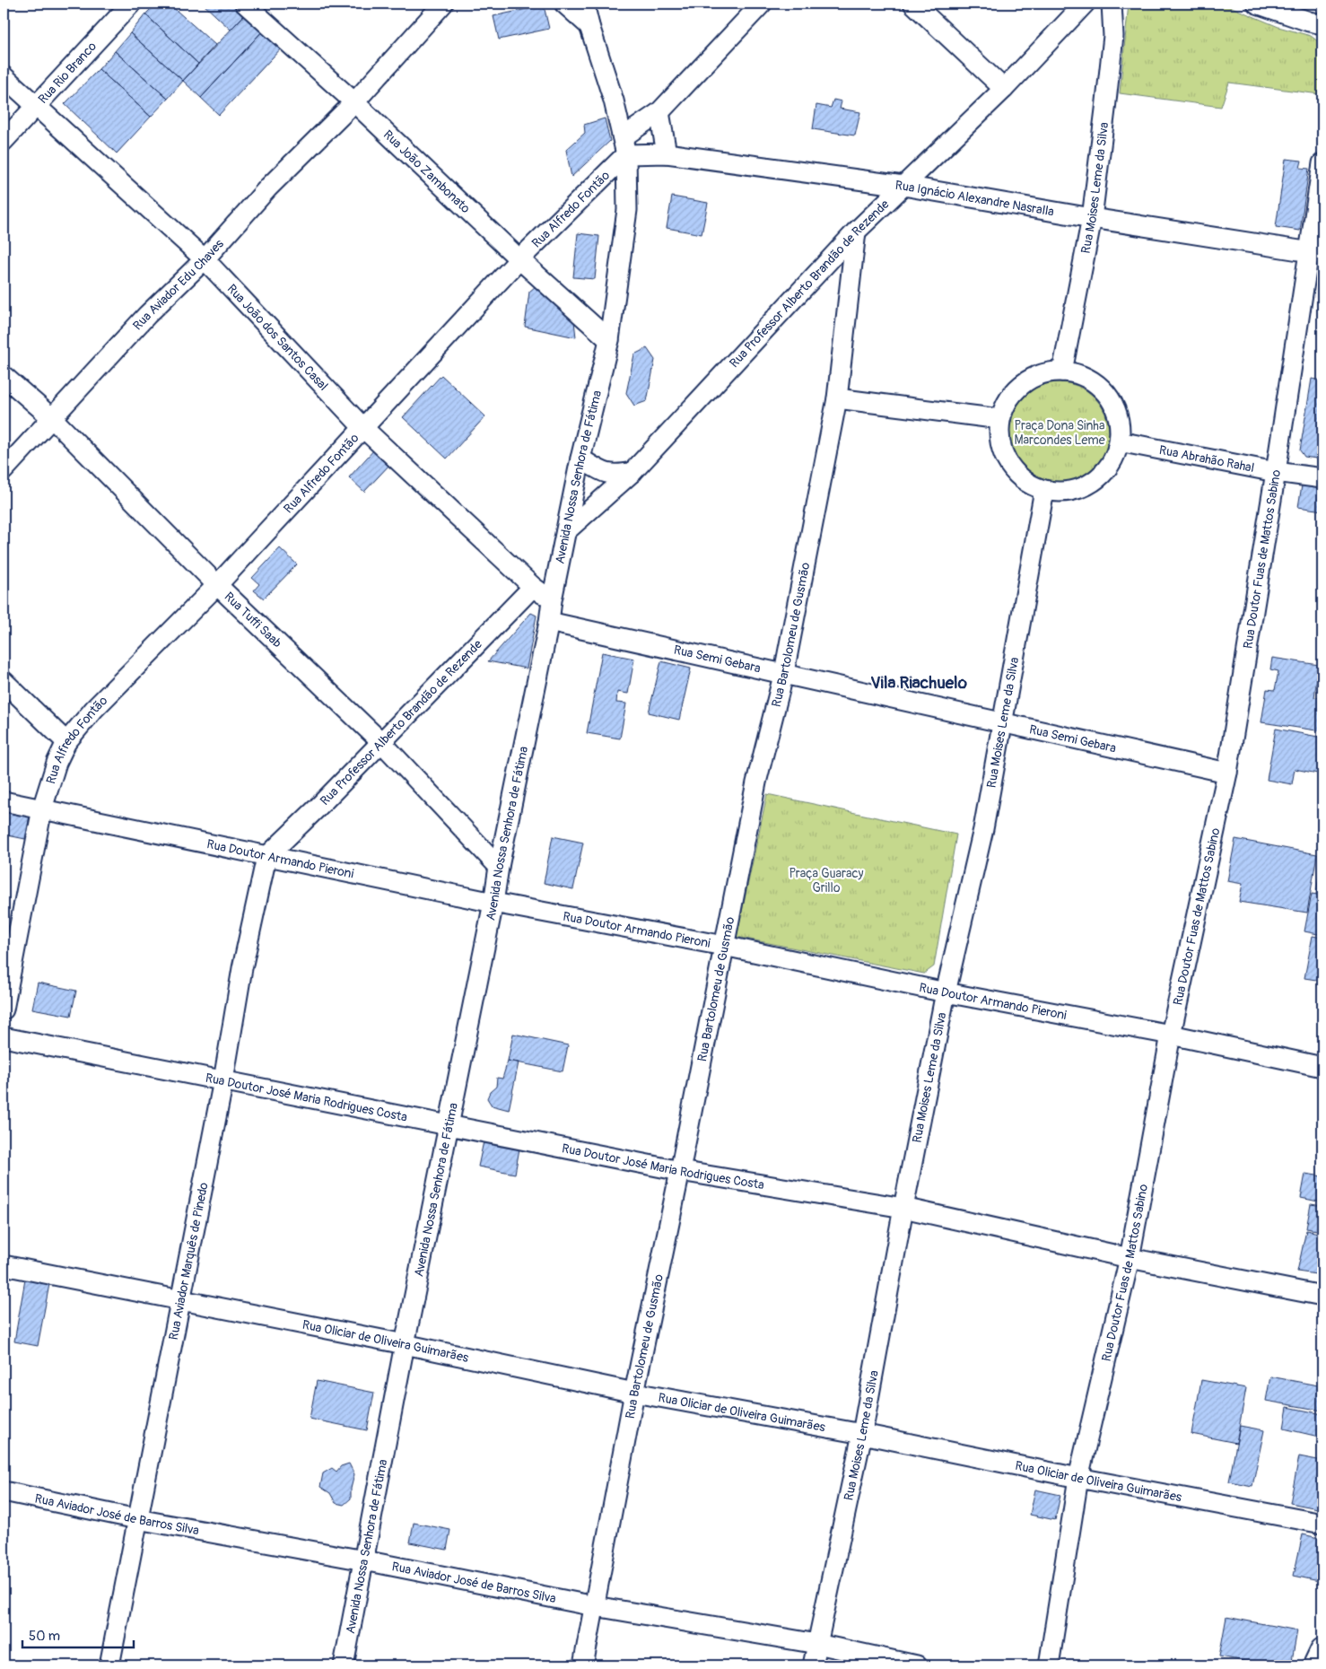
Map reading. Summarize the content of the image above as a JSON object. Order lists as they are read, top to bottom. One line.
{"streets":{"street":["Rua Rio Branco","Rua João Zambonato","Rua Moises Leme da Silva","Rua Ignácio Alexandre Nasralla","Rua Alfredo Fontão","Rua Professor Alberto Brandão de Rezende","Rua Aviador Edu Chaves","Rua João dos Santos Casal","Rua Abrahão Rahal","Avenida Nossa Senhora de Fátima","Rua Doutor Fuas de Mattos Sabino","Rua Tuffi Saab","Rua Bartolomeu de Gusmão","Rua Semi Gebara","Rua Doutor Armando Pieroni","Rua Doutor José Maria Rodrigues Costa","Rua Aviador Marquês de Pinedo","Rua Oliciar de Oliveira Guimarães","Rua Aviador José de Barros Silva"]},"crossings":[["Rua Rio Branco","Rua João dos Santos Casal"],["Rua João Zambonato","Rua Alfredo Fontão"],["Rua João Zambonato","Rua Aviador Edu Chaves"],["Rua João Zambonato","Avenida Nossa Senhora de Fátima"],["Rua Moises Leme da Silva","Rua Ignácio Alexandre Nasralla"],["Rua Moises Leme da Silva","Rua Abrahão Rahal"],["Rua Moises Leme da Silva","Rua Semi Gebara"],["Rua Moises Leme da Silva","Rua Doutor Armando Pieroni"],["Rua Moises Leme da Silva","Rua Doutor José Maria Rodrigues Costa"],["Rua Moises Leme da Silva","Rua Oliciar de Oliveira Guimarães"],["Rua Moises Leme da Silva","Rua Aviador José de Barros Silva"],["Rua Ignácio Alexandre Nasralla","Rua Alfredo Fontão"],["Rua Ignácio Alexandre Nasralla","Rua Professor Alberto Brandão de Rezende"],["Rua Ignácio Alexandre Nasralla","Avenida Nossa Senhora de Fátima"],["Rua Ignácio Alexandre Nasralla","Rua Doutor Fuas de Mattos Sabino"],["Rua Alfredo Fontão","Rua João dos Santos Casal"],["Rua Alfredo Fontão","Avenida Nossa Senhora de Fátima"],["Rua Alfredo Fontão","Rua Tuffi Saab"],["Rua Alfredo Fontão","Rua Doutor Armando Pieroni"],["Rua Professor Alberto Brandão de Rezende","Rua João dos Santos Casal"],["Rua Professor Alberto Brandão de Rezende","Avenida Nossa Senhora de Fátima"],["Rua Professor Alberto Brandão de Rezende","Rua Tuffi Saab"],["Rua Professor Alberto Brandão de Rezende","Rua Bartolomeu de Gusmão"],["Rua Professor Alberto Brandão de Rezende","Rua Doutor Armando Pieroni"],["Rua Professor Alberto Brandão de Rezende","Rua Aviador Marquês de Pinedo"],["Rua Aviador Edu Chaves","Rua João dos Santos Casal"],["Rua Aviador Edu Chaves","Rua Tuffi Saab"],["Rua João dos Santos Casal","Avenida Nossa Senhora de Fátima"],["Rua Abrahão Rahal","Rua Doutor Fuas de Mattos Sabino"],["Avenida Nossa Senhora de Fátima","Rua Tuffi Saab"],["Avenida Nossa Senhora de Fátima","Rua Semi Gebara"],["Avenida Nossa Senhora de Fátima","Rua Doutor Armando Pieroni"],["Avenida Nossa Senhora de Fátima","Rua Doutor José Maria Rodrigues Costa"],["Avenida Nossa Senhora de Fátima","Rua Oliciar de Oliveira Guimarães"],["Avenida Nossa Senhora de Fátima","Rua Aviador José de Barros Silva"],["Rua Doutor Fuas de Mattos Sabino","Rua Semi Gebara"],["Rua Doutor Fuas de Mattos Sabino","Rua Doutor Armando Pieroni"],["Rua Doutor Fuas de Mattos Sabino","Rua Doutor José Maria Rodrigues Costa"],["Rua Doutor Fuas de Mattos Sabino","Rua Oliciar de Oliveira Guimarães"],["Rua Bartolomeu de Gusmão","Rua Semi Gebara"],["Rua Bartolomeu de Gusmão","Rua Doutor Armando Pieroni"],["Rua Bartolomeu de Gusmão","Rua Doutor José Maria Rodrigues Costa"],["Rua Bartolomeu de Gusmão","Rua Oliciar de Oliveira Guimarães"],["Rua Bartolomeu de Gusmão","Rua Aviador José de Barros Silva"],["Rua Doutor Armando Pieroni","Rua Aviador Marquês de Pinedo"],["Rua Doutor José Maria Rodrigues Costa","Rua Aviador Marquês de Pinedo"],["Rua Aviador Marquês de Pinedo","Rua Oliciar de Oliveira Guimarães"],["Rua Aviador Marquês de Pinedo","Rua Aviador José de Barros Silva"]],"districts":["Vila Riachuelo"],"parks":["Praça Dona Sinha Marcondes Leme","Praça Guaracy Grillo"],"scale_bar":"50 m"}
